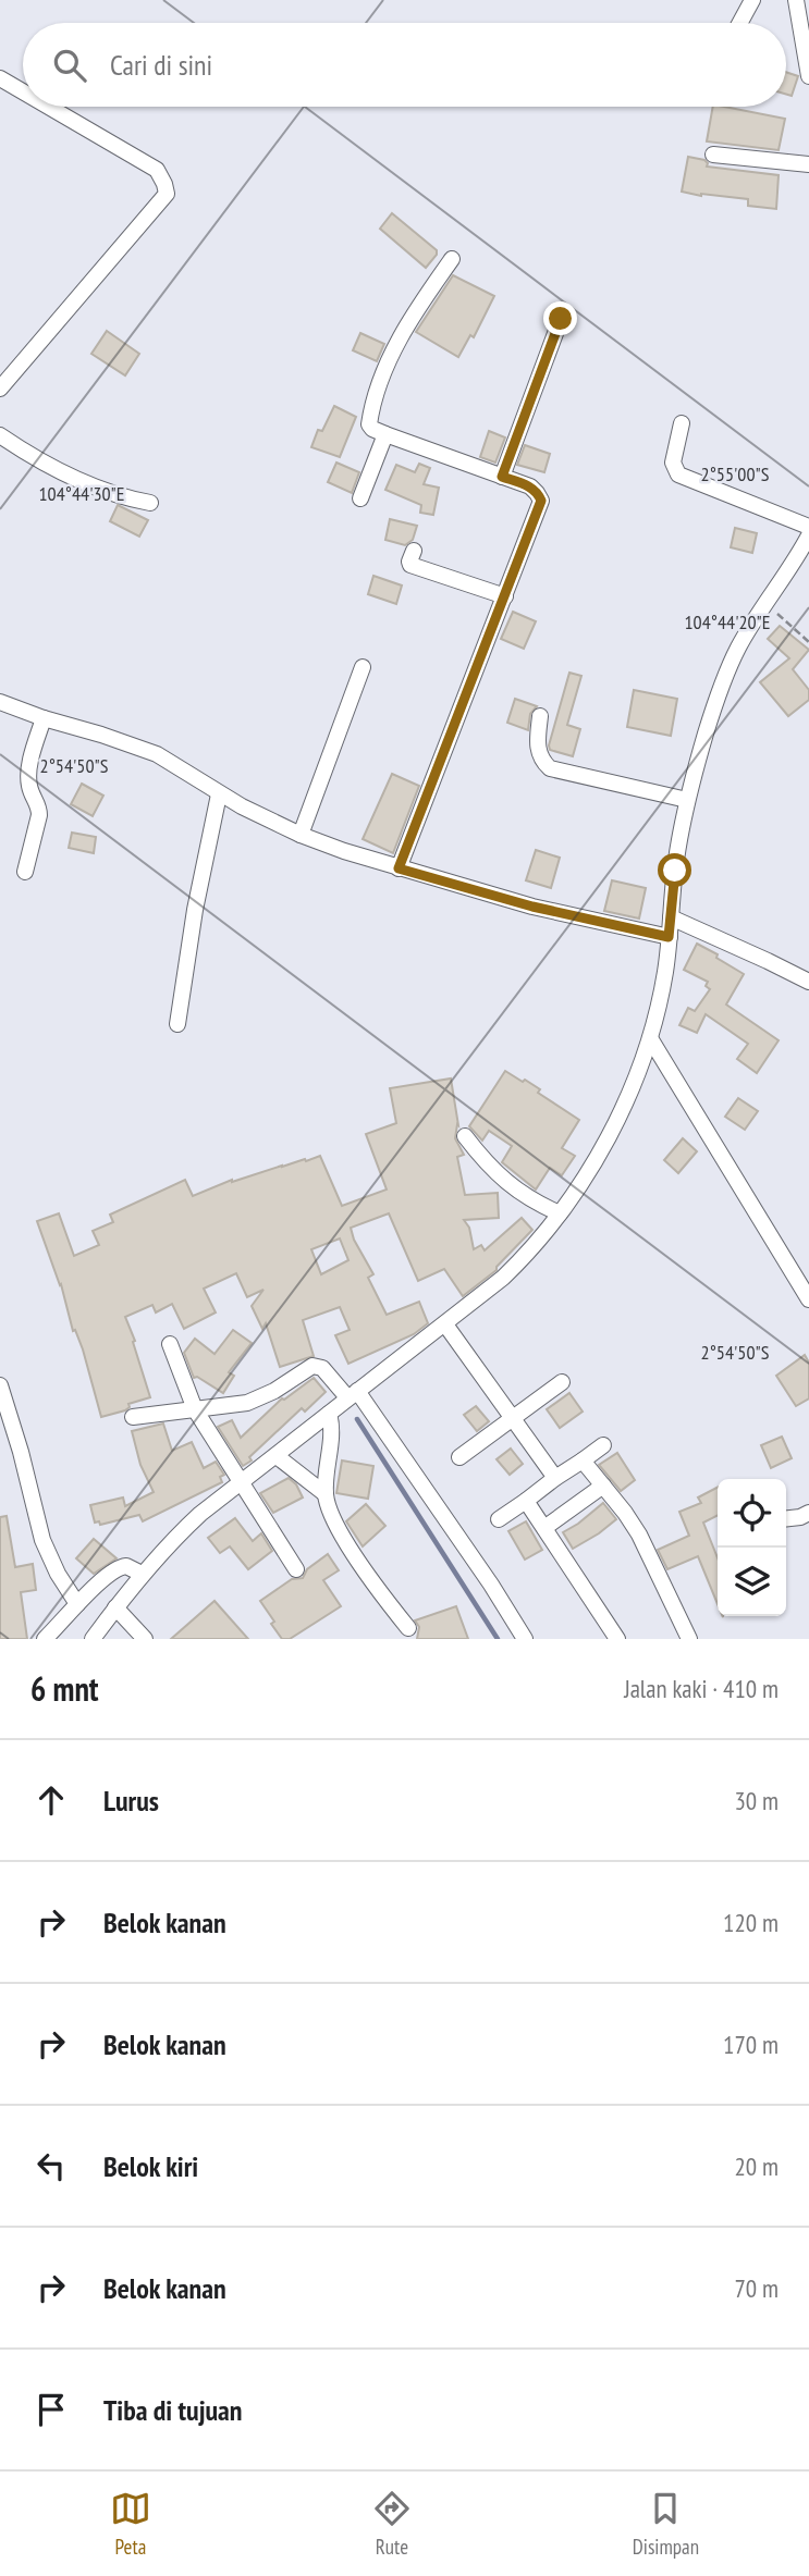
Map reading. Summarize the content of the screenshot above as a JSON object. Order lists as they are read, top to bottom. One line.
{"page":{"search":"Cari di sini","heading":["6 mnt","Jalan kaki · 410 m"],"list":[["Lurus","30 m"],["Belok kanan","120 m"],["Belok kanan","170 m"],["Belok kiri","20 m"],["Belok kanan","70 m"],"Tiba di tujuan"],"nav":["Peta","Rute","Disimpan"]},"coordinates":["2°55'00\"S","104°44'30\"E","104°44'20\"E","2°54'50\"S"]}
